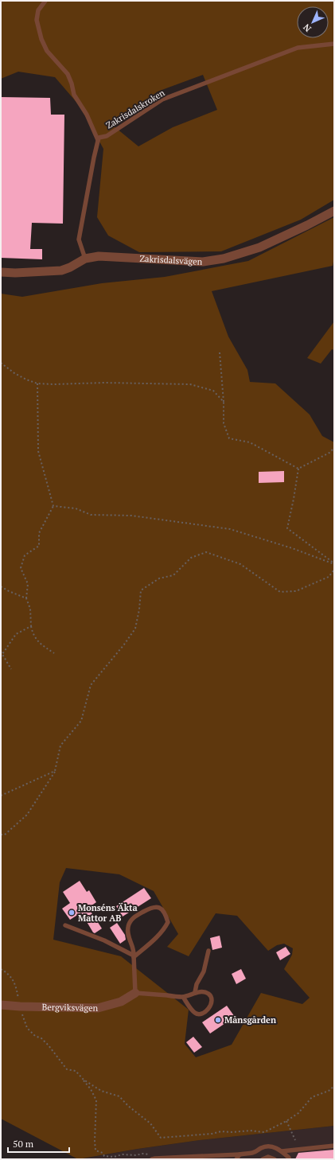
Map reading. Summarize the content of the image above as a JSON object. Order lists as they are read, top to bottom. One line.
{"streets":{"street":["Zakrisdalsvägen","Bergviksvägen"],"lane":["Zakrisdalskroken"]},"places":["Monséns Äkta Mattor AB","Månsgården"],"scale_bar":"50 m","north":"bottom left"}
